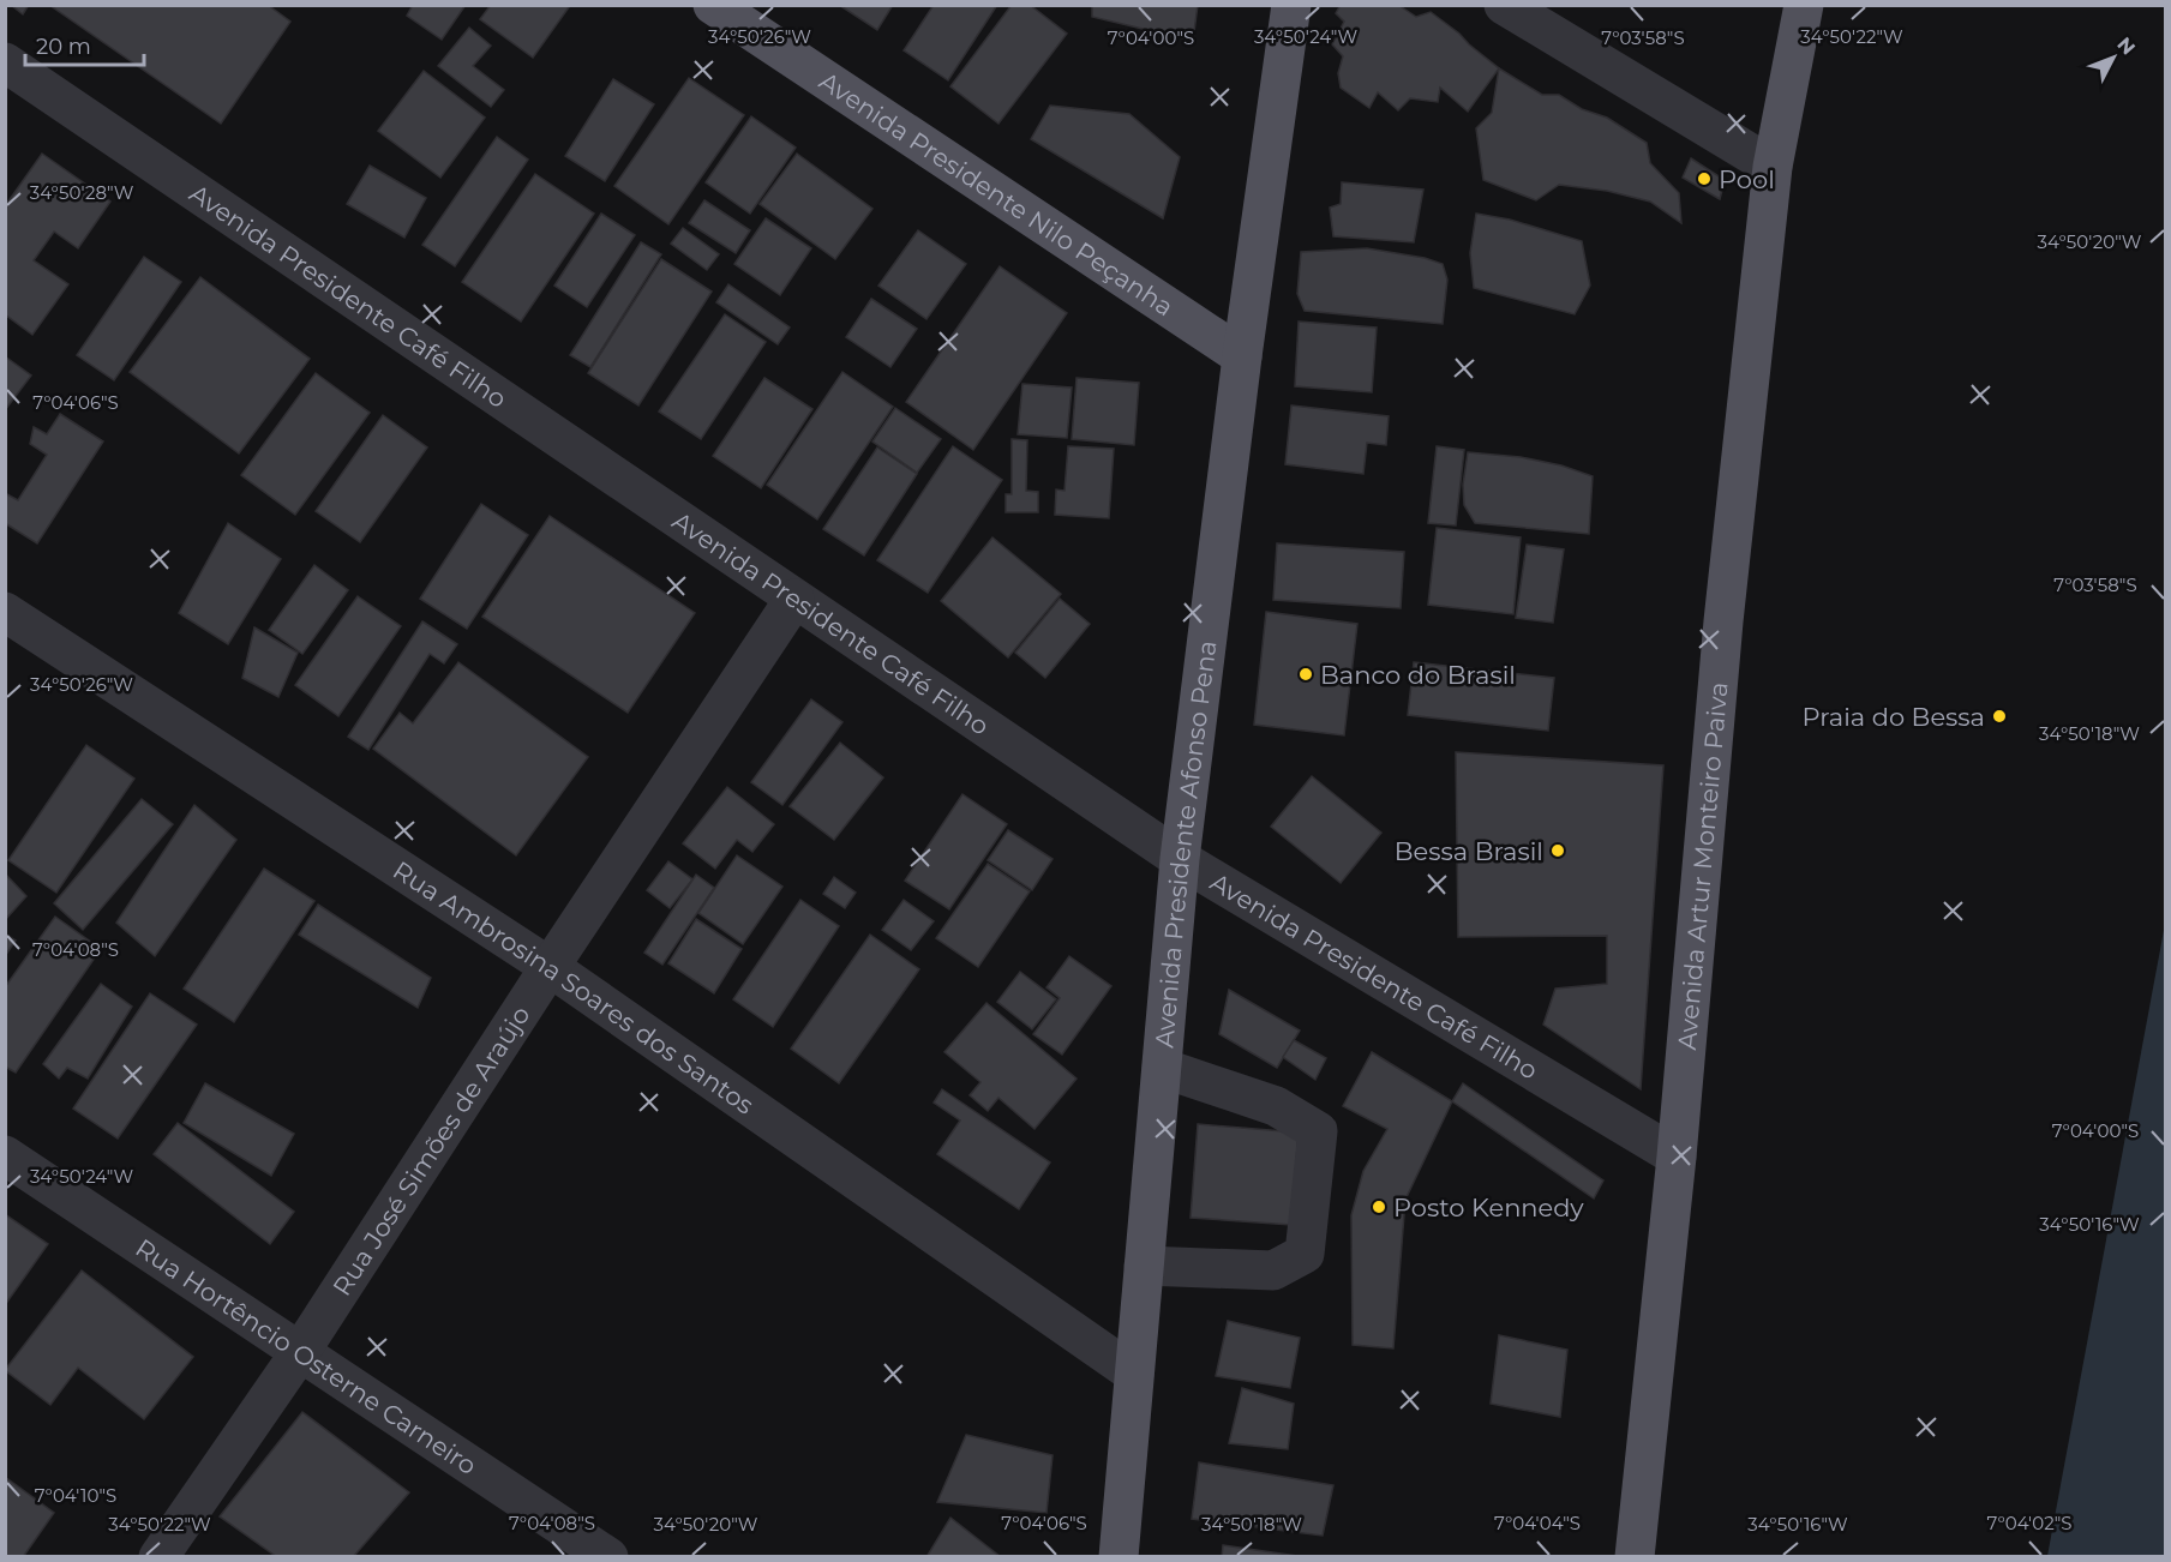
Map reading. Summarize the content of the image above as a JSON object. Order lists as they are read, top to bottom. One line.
{"streets":{"main road":["Avenida Presidente Nilo Peçanha","Avenida Presidente Afonso Pena","Avenida Artur Monteiro Paiva"],"street":["Avenida Presidente Café Filho","Rua Ambrosina Soares dos Santos","Rua José Simões de Araújo","Rua Hortêncio Osterne Carneiro"]},"crossings":[["Avenida Presidente Nilo Peçanha","Avenida Presidente Afonso Pena"],["Avenida Presidente Café Filho","Avenida Presidente Afonso Pena"],["Avenida Presidente Café Filho","Avenida Artur Monteiro Paiva"],["Avenida Presidente Café Filho","Rua José Simões de Araújo"],["Avenida Presidente Afonso Pena","Rua Ambrosina Soares dos Santos"],["Rua Ambrosina Soares dos Santos","Rua José Simões de Araújo"],["Rua José Simões de Araújo","Rua Hortêncio Osterne Carneiro"]],"places":["Pool","Banco do Brasil","Praia do Bessa","Bessa Brasil","Posto Kennedy"],"scale_bar":"20 m","north":"top right","coordinates":["34°50'26\"W","34°50'24\"W","34°50'22\"W","7°04'00\"S","7°03'58\"S","34°50'28\"W","34°50'20\"W","7°04'06\"S","34°50'18\"W","7°04'08\"S","34°50'16\"W","7°04'10\"S","7°04'04\"S","7°04'02\"S"]}
